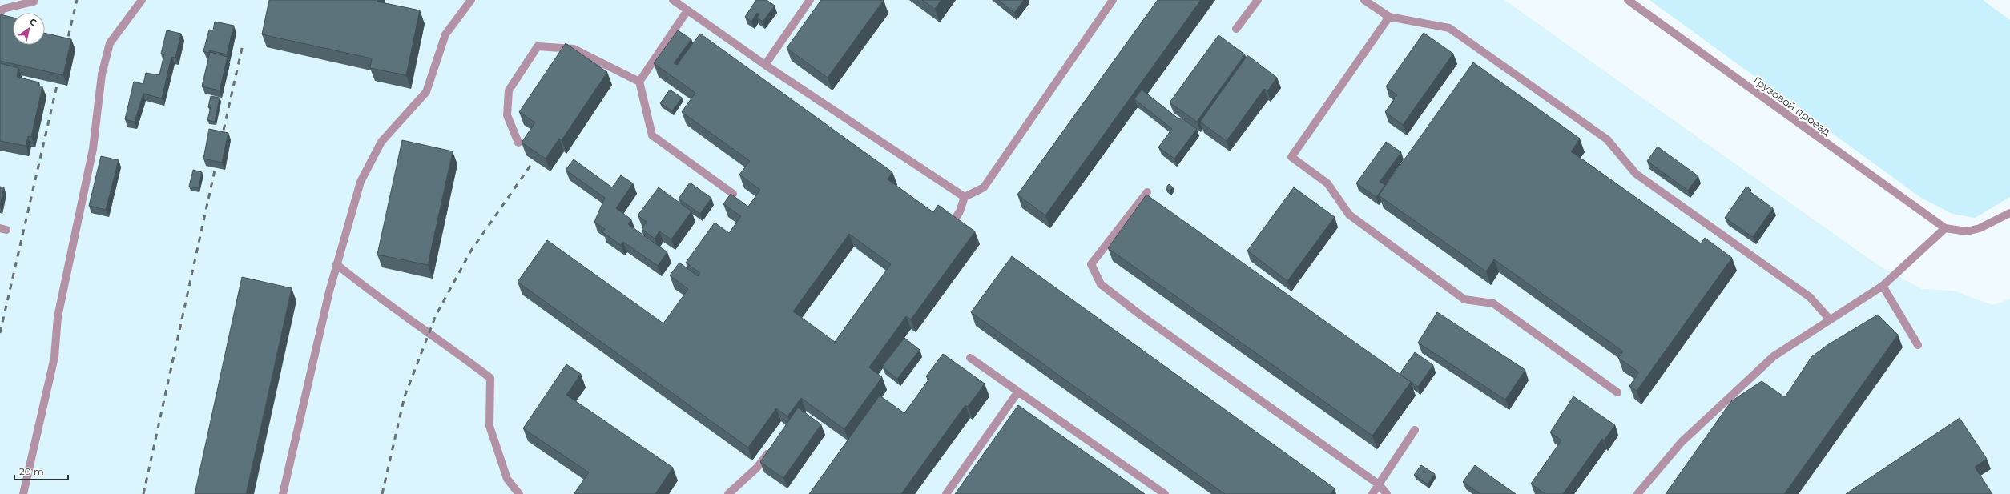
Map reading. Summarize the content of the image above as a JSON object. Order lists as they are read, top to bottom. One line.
{"streets":{"street":["Грузовой проезд"]},"scale_bar":"20 m","north":"top right"}
